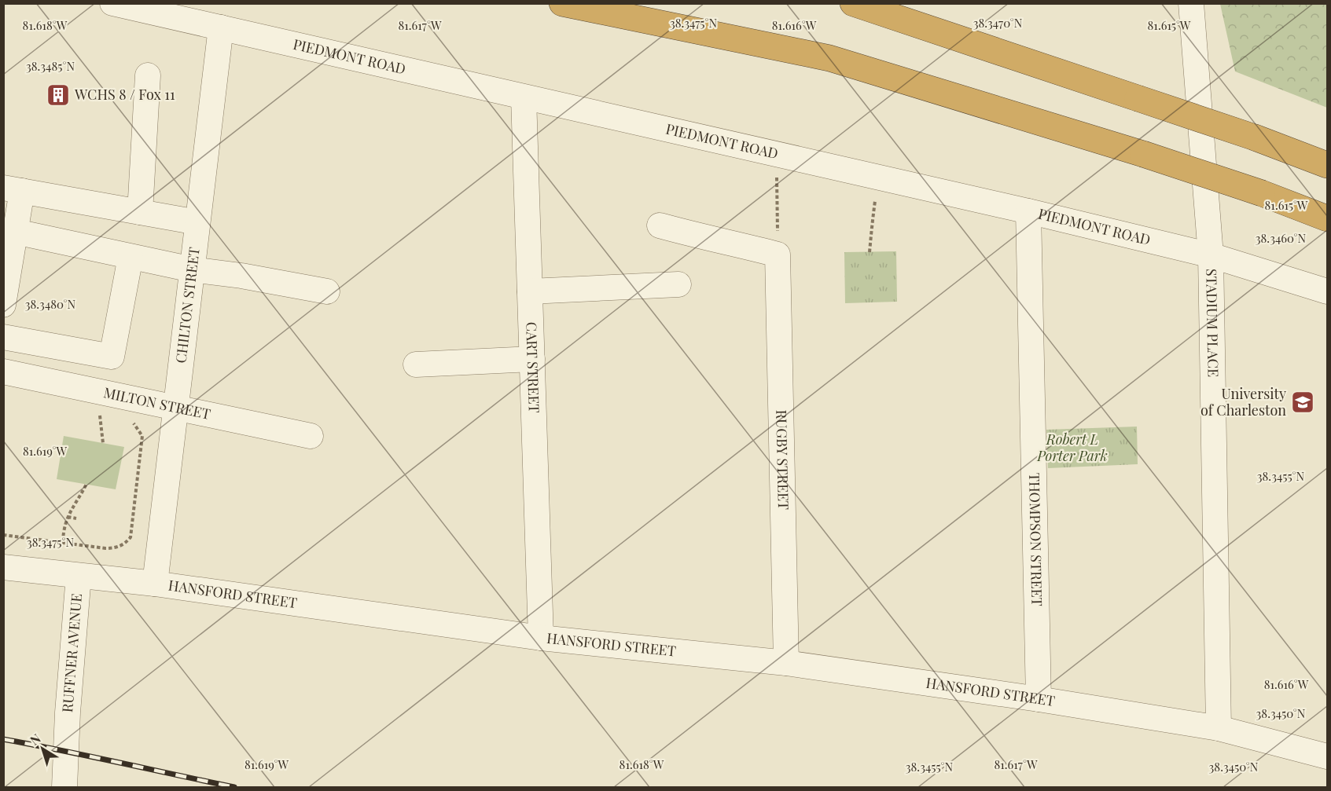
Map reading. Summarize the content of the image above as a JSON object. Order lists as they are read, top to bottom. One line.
{"streets":{"street":["PIEDMONT ROAD","CHILTON STREET","STADIUM PLACE","CART STREET","MILTON STREET","RUGBY STREET","THOMPSON STREET","HANSFORD STREET","RUFFNER AVENUE"]},"crossings":[["PIEDMONT ROAD","CHILTON STREET"],["PIEDMONT ROAD","STADIUM PLACE"],["PIEDMONT ROAD","CART STREET"],["PIEDMONT ROAD","THOMPSON STREET"],["CHILTON STREET","MILTON STREET"],["CHILTON STREET","HANSFORD STREET"],["STADIUM PLACE","HANSFORD STREET"],["CART STREET","HANSFORD STREET"],["RUGBY STREET","HANSFORD STREET"],["THOMPSON STREET","HANSFORD STREET"],["HANSFORD STREET","RUFFNER AVENUE"]],"parks":["Robert L Porter Park"],"places":{"building":["WCHS 8 / Fox 11"],"school or university":["University of Charleston"]},"north":"top left","coordinates":["38.3475°N","38.3470°N","81.618°W","81.617°W","81.616°W","81.615°W","38.3485°N","38.3460°N","38.3480°N","81.619°W","38.3455°N","38.3450°N"]}
